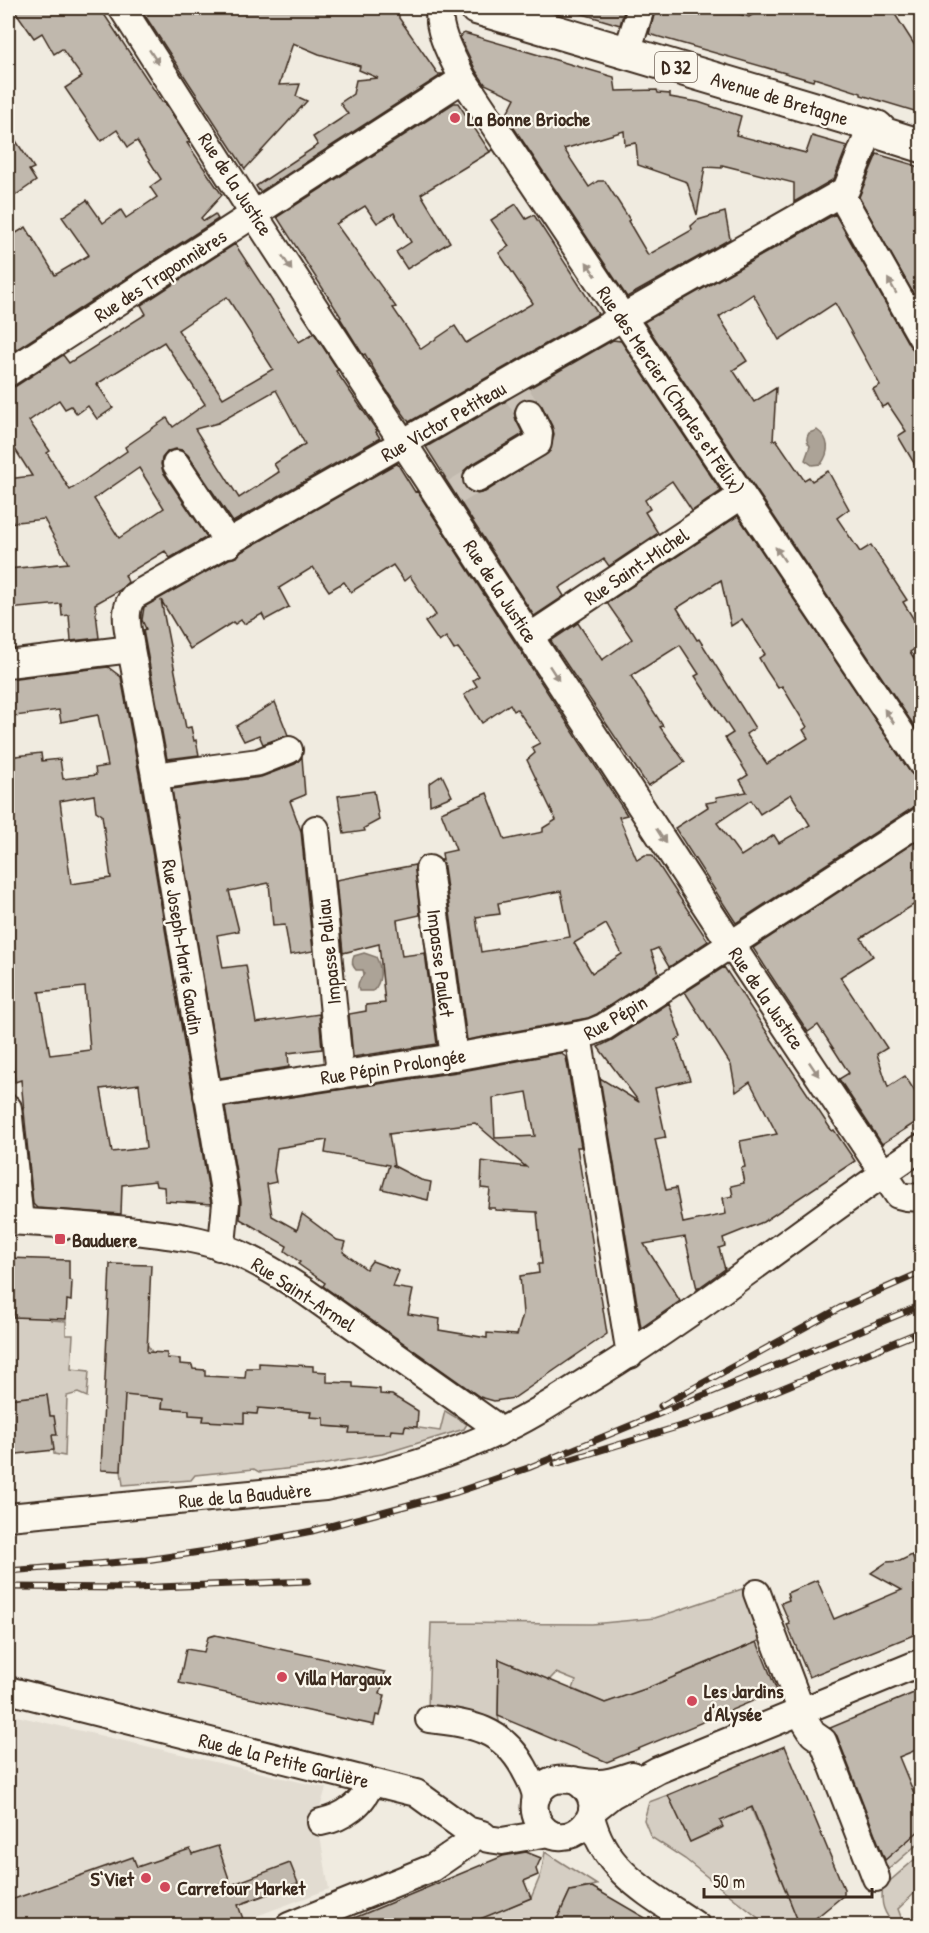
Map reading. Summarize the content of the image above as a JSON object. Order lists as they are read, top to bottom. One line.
{"streets":{"main road":["D 32","Avenue de Bretagne"],"street":["Rue de la Justice","Rue des Traponnières","Rue des Mercier (Charles et Félix)","Rue Victor Petiteau","Rue Saint-Michel","Rue Joseph-Marie Gaudin","Impasse Paliau","Impasse Paulet","Rue Pépin","Rue Pépin Prolongée","Rue Saint-Armel","Rue de la Bauduère","Rue de la Petite Garlière"]},"crossings":[["Avenue de Bretagne","Rue Victor Petiteau"],["Rue de la Justice","Rue des Traponnières"],["Rue de la Justice","Rue Victor Petiteau"],["Rue de la Justice","Rue Saint-Michel"],["Rue de la Justice","Rue Pépin"],["Rue de la Justice","Rue de la Bauduère"],["Rue des Traponnières","Rue des Mercier (Charles et Félix)"],["Rue des Mercier (Charles et Félix)","Rue Victor Petiteau"],["Rue des Mercier (Charles et Félix)","Rue Saint-Michel"],["Rue Victor Petiteau","Rue Joseph-Marie Gaudin"],["Rue Joseph-Marie Gaudin","Rue Pépin Prolongée"],["Rue Joseph-Marie Gaudin","Rue Saint-Armel"],["Impasse Paliau","Rue Pépin Prolongée"],["Impasse Paulet","Rue Pépin Prolongée"],["Rue Pépin","Rue Pépin Prolongée"],["Rue Pépin","Rue de la Bauduère"],["Rue Saint-Armel","Rue de la Bauduère"]],"one_way":["Rue de la Justice","Rue des Mercier (Charles et Félix)"],"places":{"other":["La Bonne Brioche","Villa Margaux","Les Jardins d'Alysée","S‘Viet","Carrefour Market"],"transit":["Bauduere"]},"scale_bar":"50 m"}
